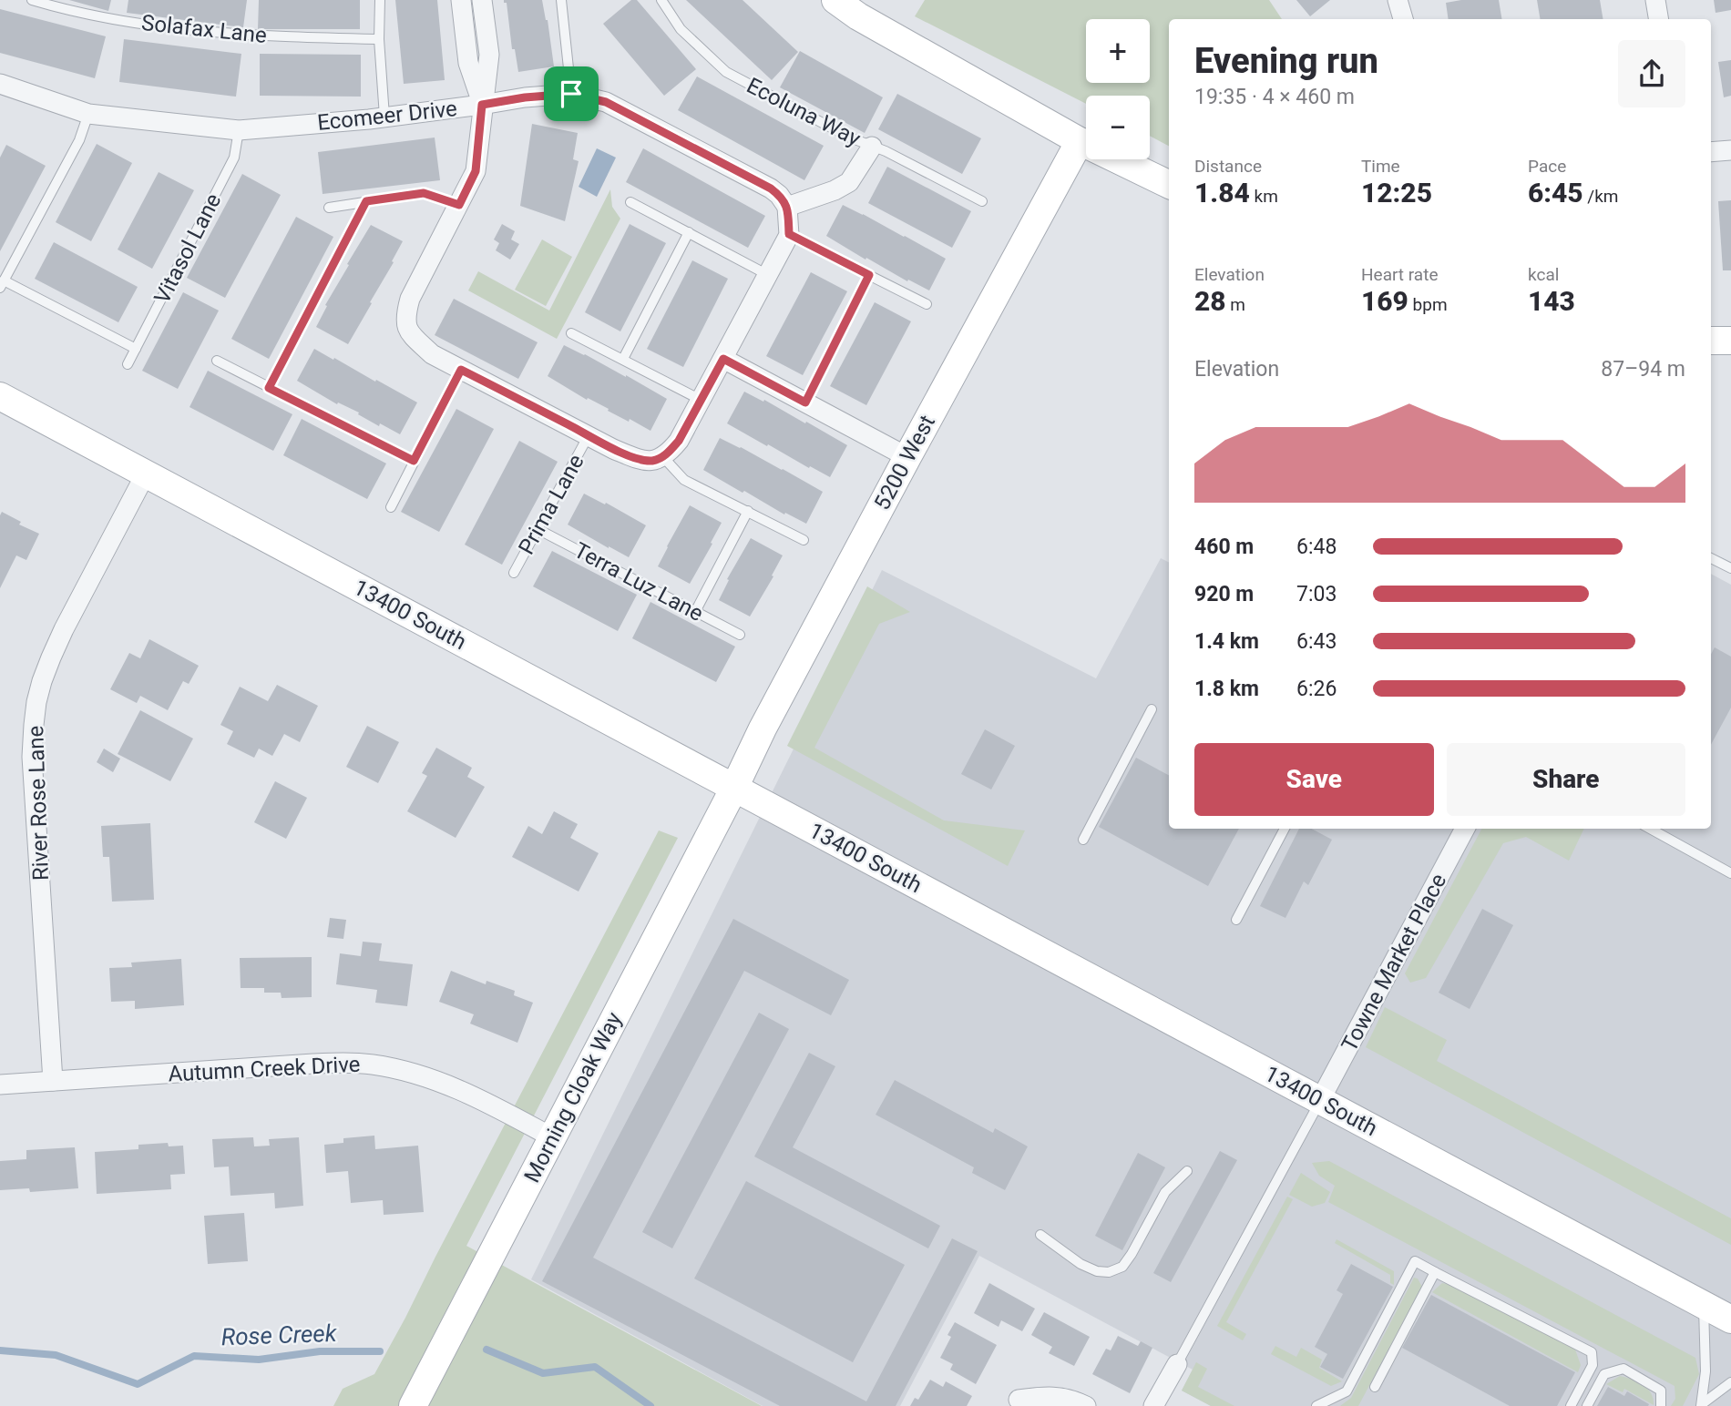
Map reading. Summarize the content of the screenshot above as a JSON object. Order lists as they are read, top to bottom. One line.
{"streets":{"main road":["5200 West","13400 South","Morning Cloak Way"],"street":["Ecoluna Way","Ecomeer Drive","River Rose Lane","Towne Market Place","Autumn Creek Drive"],"lane":["Solafax Lane","Vitasol Lane","Prima Lane","Terra Luz Lane"]},"crossings":[["Ecoluna Way","Ecomeer Drive"],["Ecomeer Drive","Vitasol Lane"],["5200 West","13400 South"],["5200 West","Morning Cloak Way"],["Prima Lane","Terra Luz Lane"],["13400 South","River Rose Lane"],["13400 South","Towne Market Place"],["13400 South","Morning Cloak Way"],["River Rose Lane","Autumn Creek Drive"],["Autumn Creek Drive","Morning Cloak Way"]],"water":["Rose Creek"],"page":{"map_buttons":["+","−"],"heading":["Evening run","19:35 · 4 × 460 m"],"stats":[["Distance","1.84 km"],["Time","12:25"],["Pace","6:45 /km"],["Elevation","28 m"],["Heart rate","169 bpm"],["kcal","143"]],"chart":["Elevation","87–94 m"],"list":[{"name":"460 m","note":"6:48"},{"name":"920 m","note":"7:03"},{"name":"1.4 km","note":"6:43"},{"name":"1.8 km","note":"6:26"}],"buttons":["Save","Share"]}}
